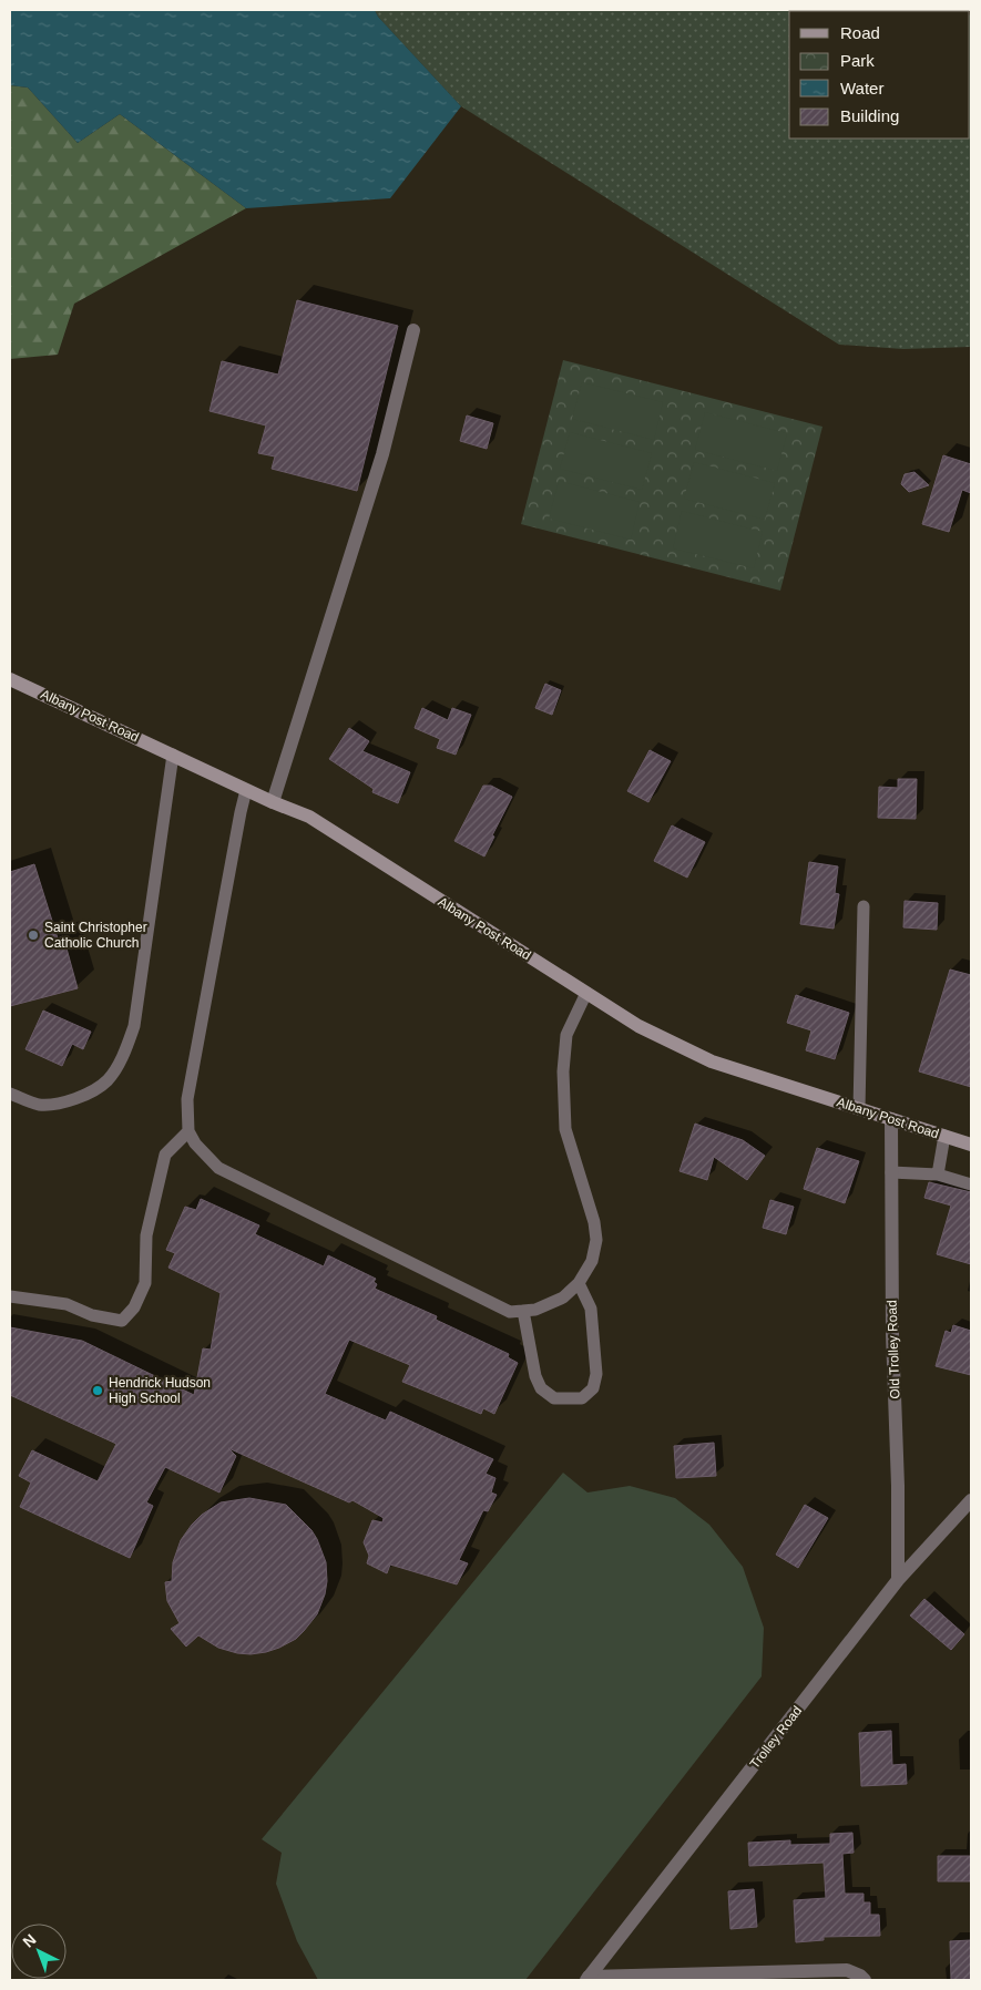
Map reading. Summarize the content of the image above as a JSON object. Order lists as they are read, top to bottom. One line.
{"streets":{"main road":["Albany Post Road"],"street":["Old Trolley Road","Trolley Road"]},"crossings":[["Albany Post Road","Old Trolley Road"],["Old Trolley Road","Trolley Road"]],"places":["Saint Christopher Catholic Church","Hendrick Hudson High School"],"legend":["Road","Park","Water","Building"],"north":"top left"}
